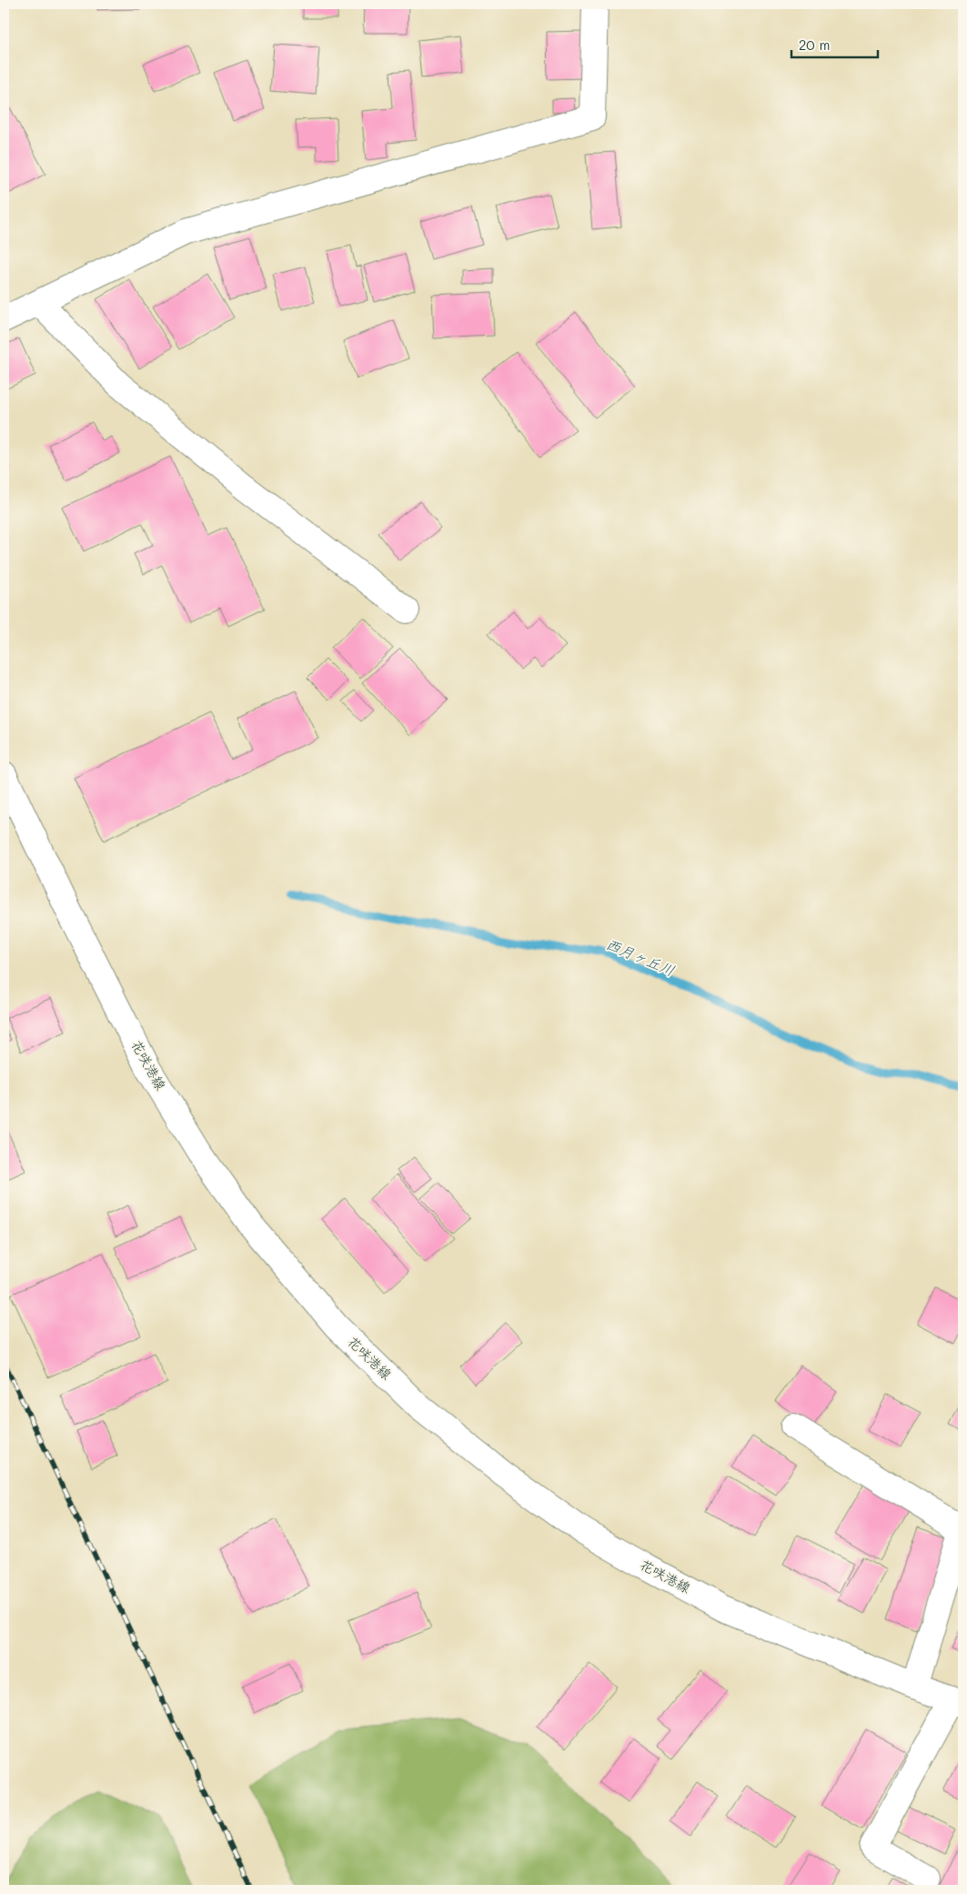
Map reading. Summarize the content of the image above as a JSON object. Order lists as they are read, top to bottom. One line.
{"streets":{"main road":["花咲港線"]},"water":["西月ヶ丘川"],"scale_bar":"20 m"}
